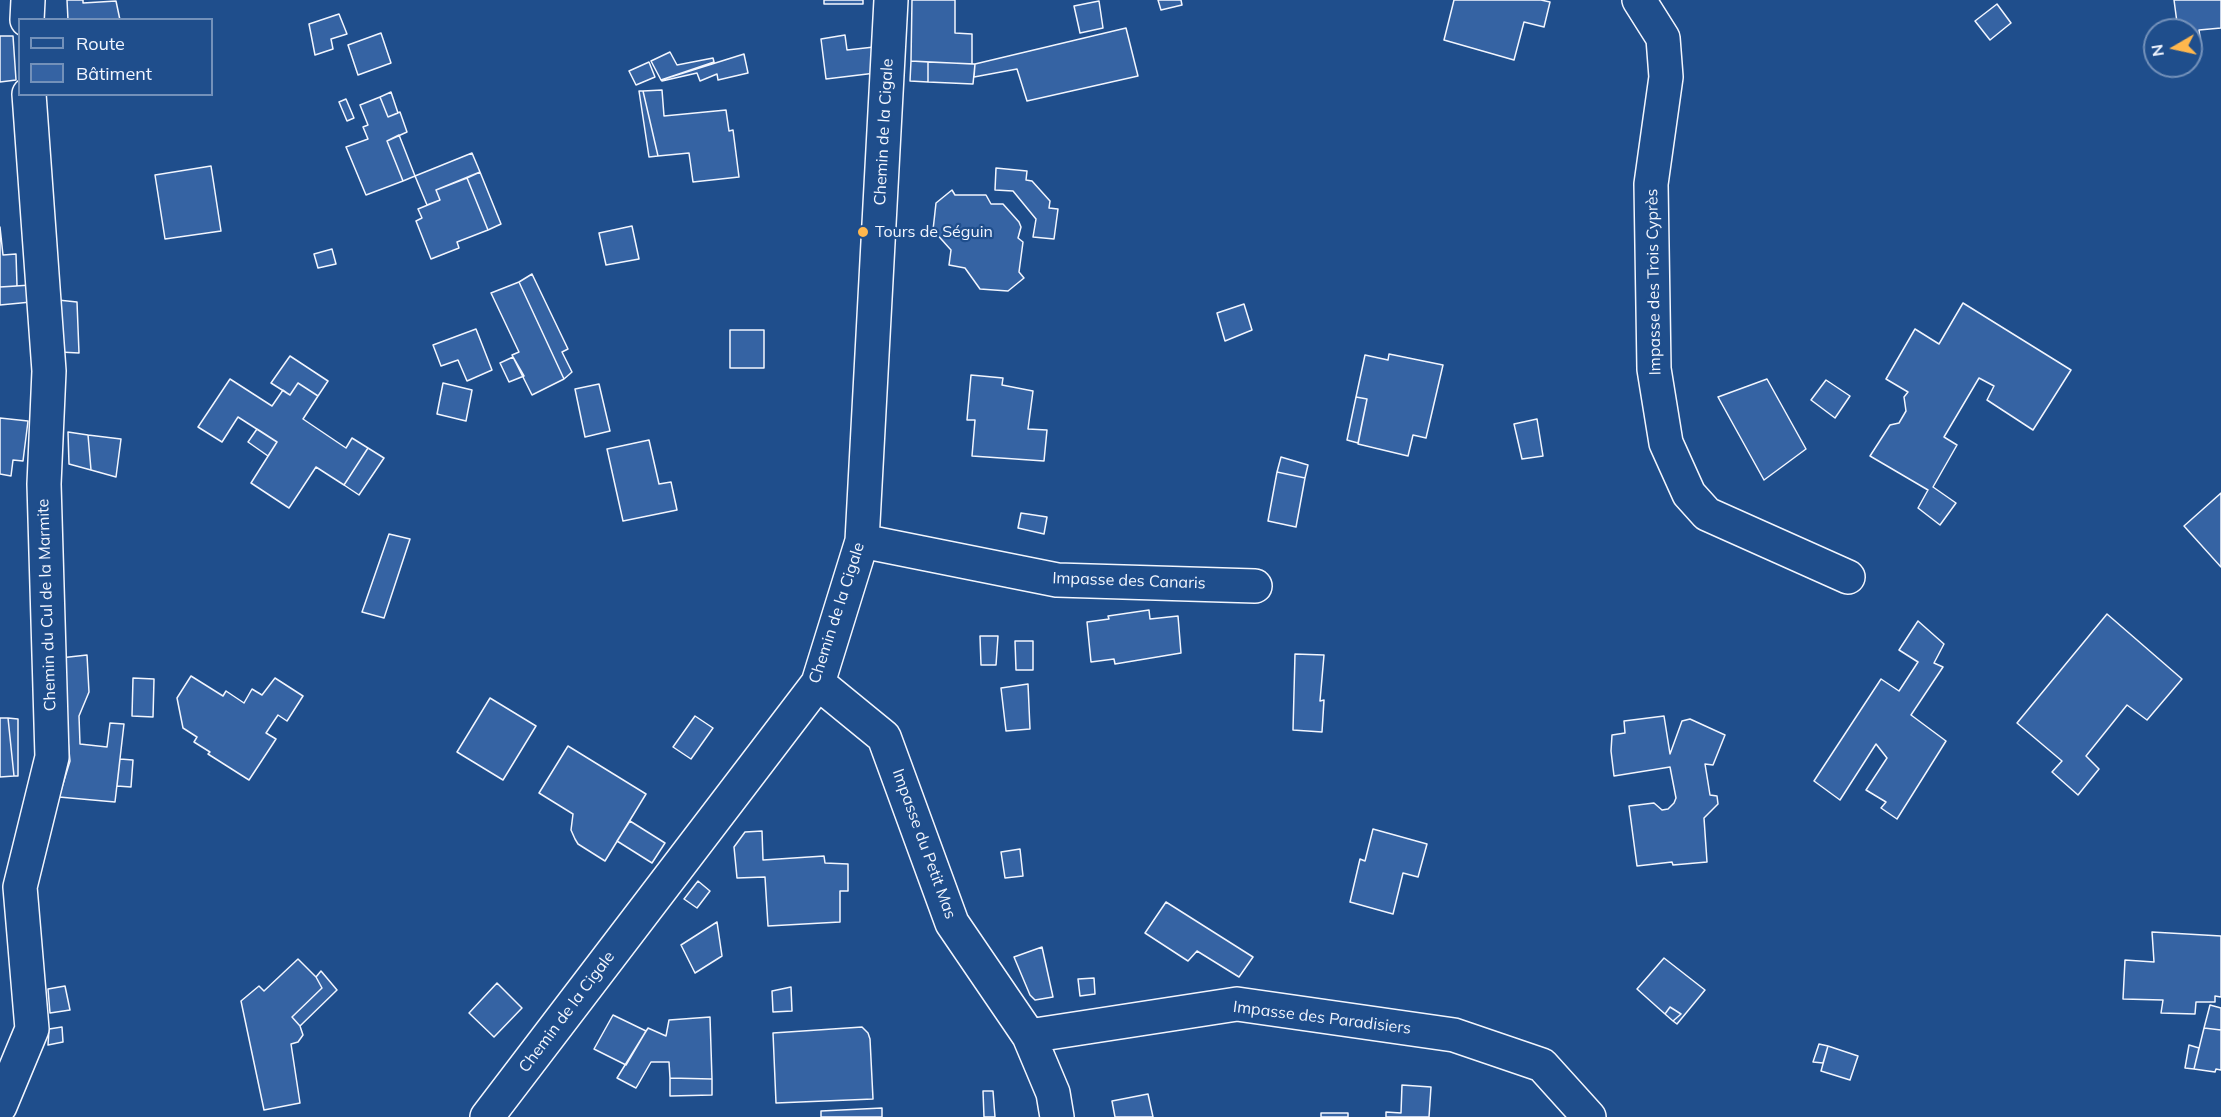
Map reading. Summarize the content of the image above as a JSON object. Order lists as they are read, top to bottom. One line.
{"streets":{"street":["Chemin de la Cigale","Impasse des Trois Cyprès","Impasse des Canaris","Chemin du Cul de la Marmite","Impasse du Petit Mas","Impasse des Paradisiers"]},"crossings":[["Chemin de la Cigale","Impasse des Canaris"],["Chemin de la Cigale","Impasse du Petit Mas"],["Impasse du Petit Mas","Impasse des Paradisiers"]],"places":["Tours de Séguin"],"legend":["Route","Bâtiment"],"north":"left"}
